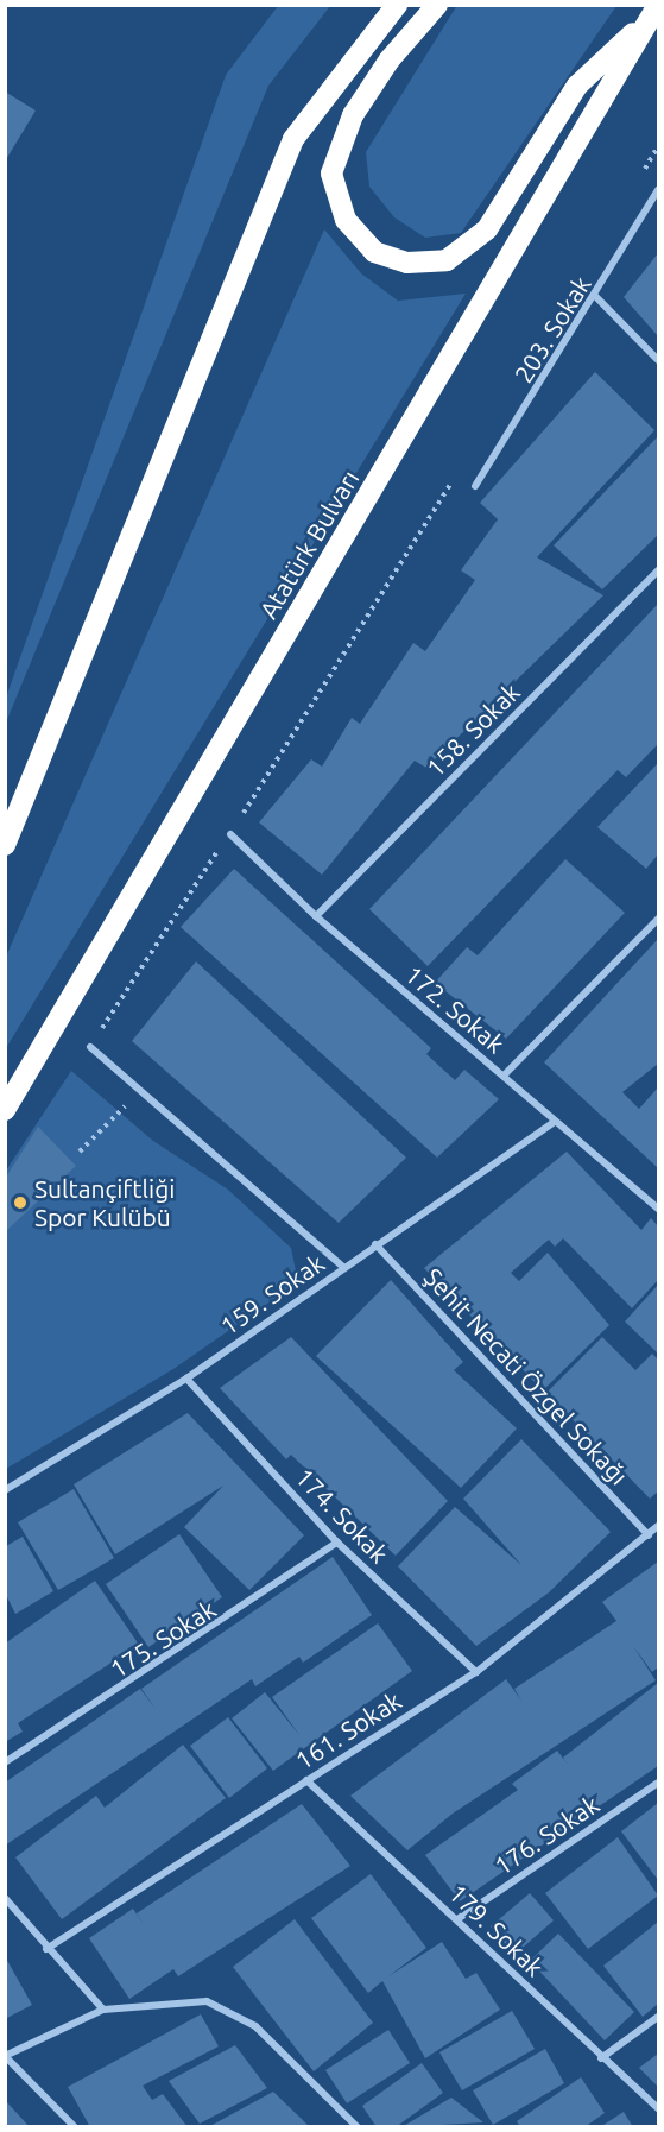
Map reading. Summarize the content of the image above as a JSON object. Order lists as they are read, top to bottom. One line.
{"streets":{"highway":["Atatürk Bulvarı"],"street":["203. Sokak","158. Sokak","172. Sokak","159. Sokak","Şehit Necati Özgel Sokağı","174. Sokak","175. Sokak","161. Sokak","176. Sokak","179. Sokak"]},"crossings":[["158. Sokak","172. Sokak"],["172. Sokak","159. Sokak"],["159. Sokak","Şehit Necati Özgel Sokağı"],["159. Sokak","174. Sokak"],["Şehit Necati Özgel Sokağı","161. Sokak"],["174. Sokak","175. Sokak"],["174. Sokak","161. Sokak"],["161. Sokak","179. Sokak"],["176. Sokak","179. Sokak"]],"places":["Sultançiftliği Spor Kulübü"]}
